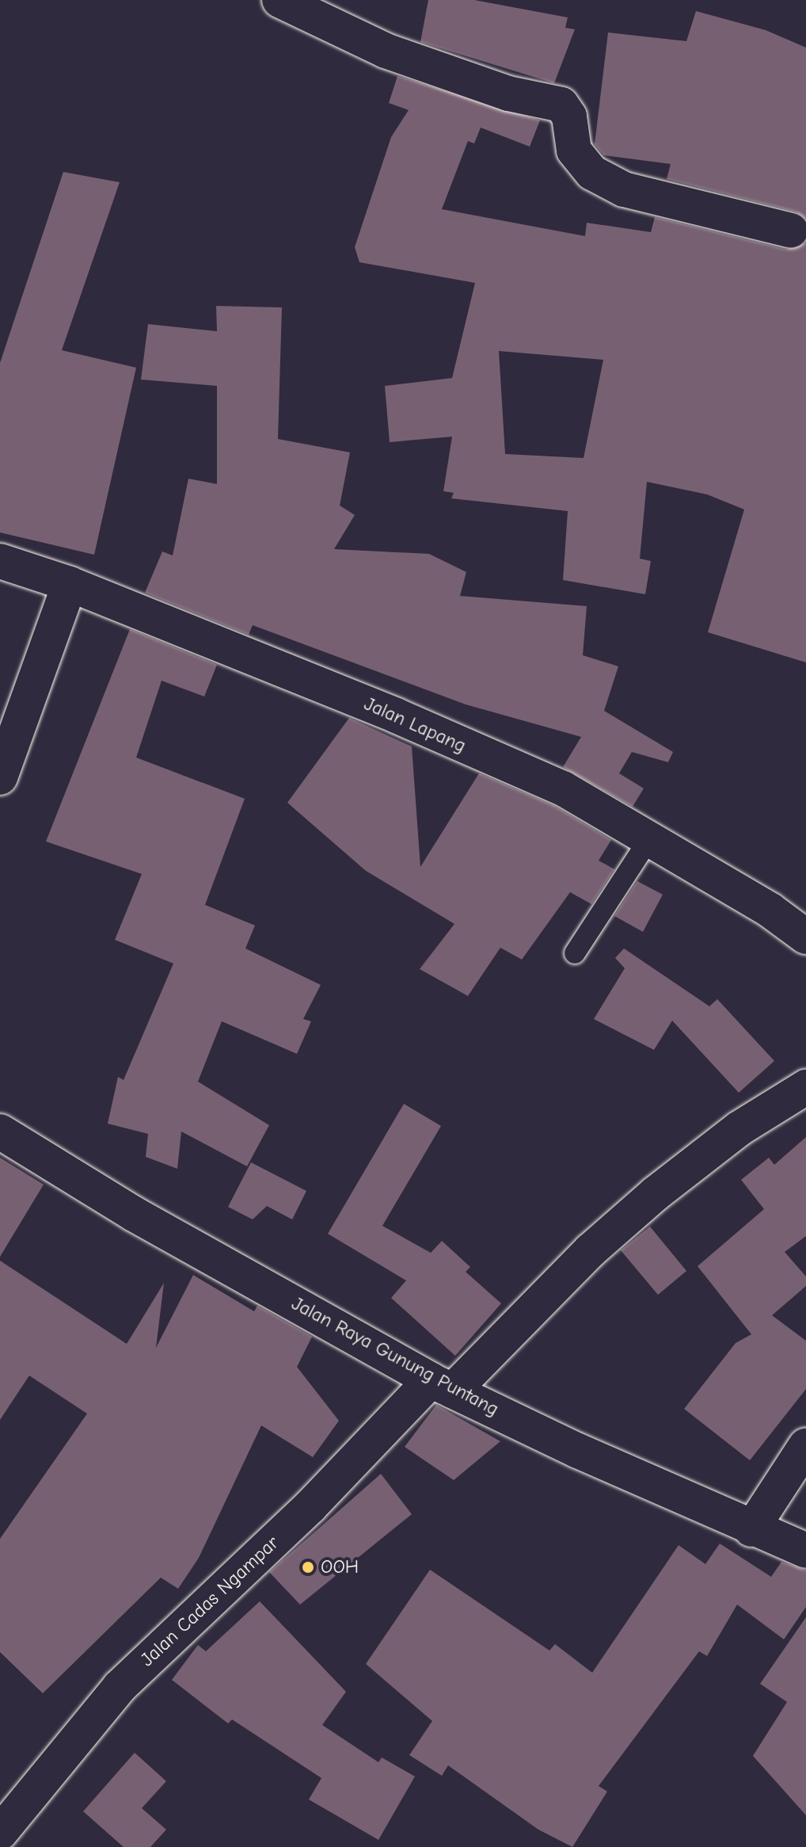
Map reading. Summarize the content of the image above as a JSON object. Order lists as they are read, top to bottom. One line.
{"streets":{"street":["Jalan Lapang","Jalan Raya Gunung Puntang","Jalan Cadas Ngampar"]},"crossings":[["Jalan Raya Gunung Puntang","Jalan Cadas Ngampar"]],"places":["OOH"]}
